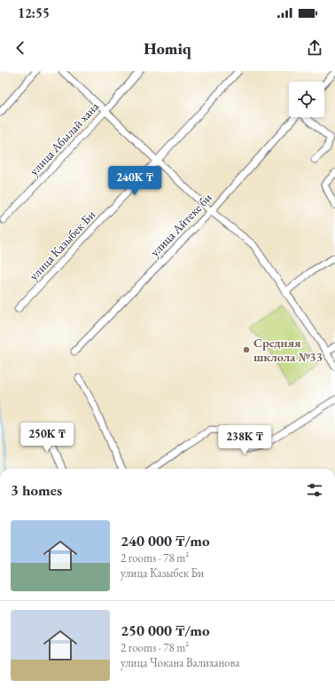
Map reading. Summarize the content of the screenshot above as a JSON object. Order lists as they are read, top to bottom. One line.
{"streets":{"street":["улица Абылай хана","улица Айтеке би","улица Казыбек Би"]},"places":["Средняя шклола №33"],"page":{"status":"12:55","header":"Homiq","price":["240K ₸","250K ₸","238K ₸"],"heading":"3 homes","list":[{"name":"240 000 ₸/mo","note":"2 rooms · 78 m² · улица Казыбек Би"},{"name":"250 000 ₸/mo","note":"2 rooms · 78 m² · улица Чокана Валиханова"}]}}
